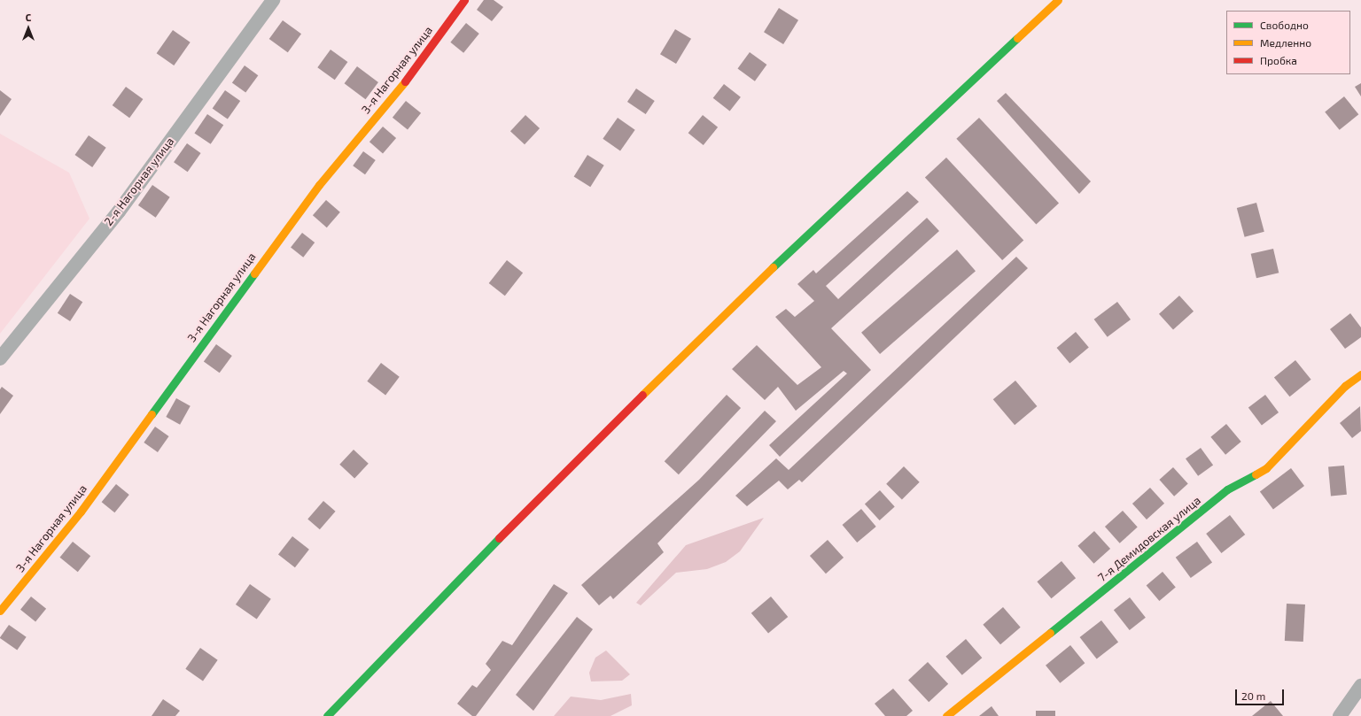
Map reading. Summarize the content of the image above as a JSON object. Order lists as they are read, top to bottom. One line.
{"streets":{"street":["3-я Нагорная улица","2-я Нагорная улица","7-я Демидовская улица"]},"legend":["Свободно","Медленно","Пробка"],"scale_bar":"20 m","north":"top"}
